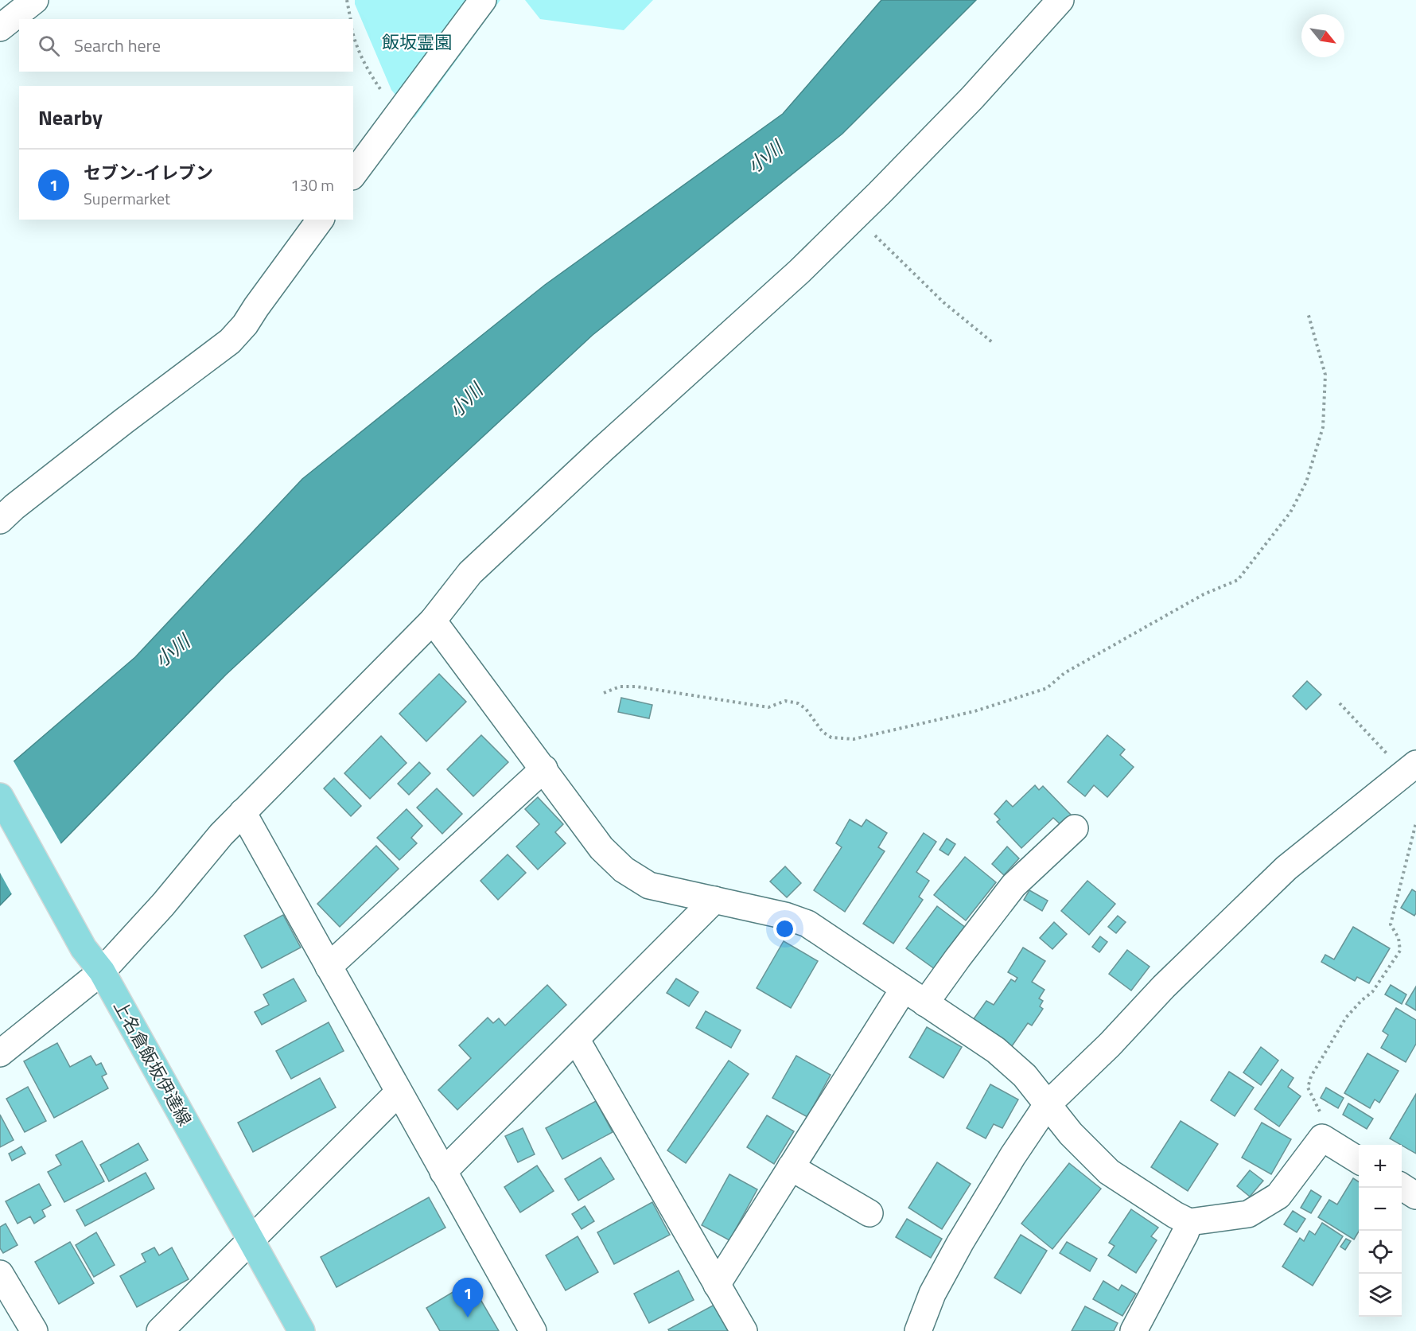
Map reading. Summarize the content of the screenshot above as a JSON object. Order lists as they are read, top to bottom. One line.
{"streets":{"main road":["上名倉飯坂伊達線"]},"water":["小川"],"parks":["飯坂霊園"],"north":"bottom right","page":{"search":"Search here","heading":"Nearby","list":[{"mark":"1","name":"セブン-イレブン","note":"Supermarket","value":"130 m"}],"map_buttons":["+","−"],"pins":"1"}}
